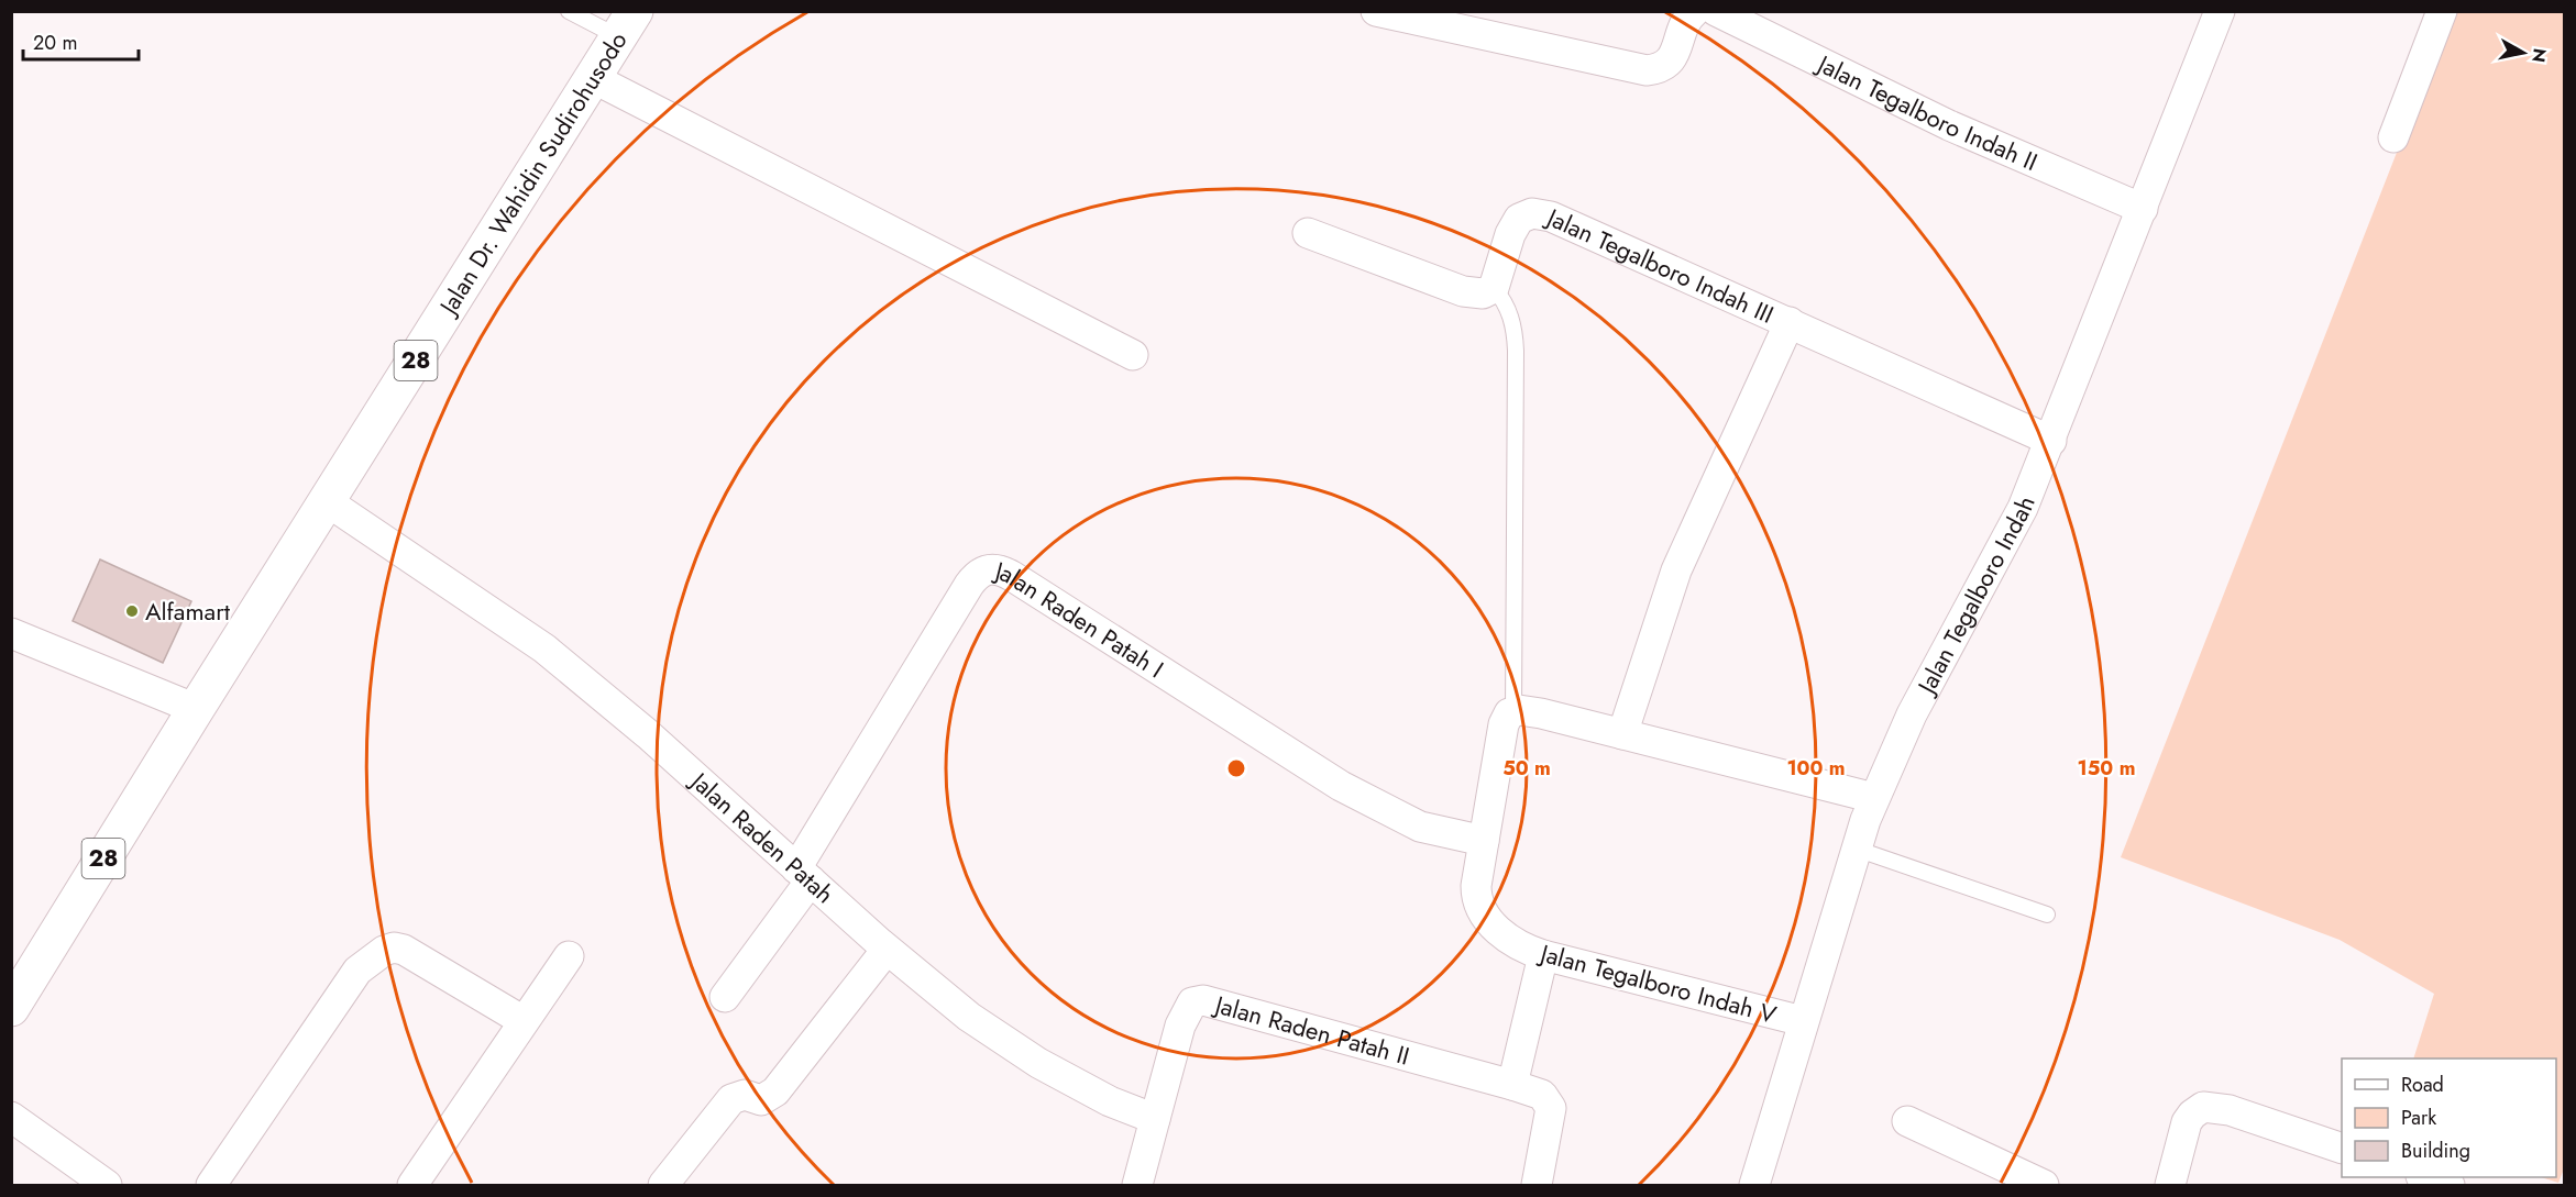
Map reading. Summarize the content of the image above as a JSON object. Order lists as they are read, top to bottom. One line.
{"streets":{"highway":["Jalan Dr. Wahidin Sudirohusodo","28"],"street":["Jalan Tegalboro Indah II","Jalan Tegalboro Indah III","Jalan Tegalboro Indah","Jalan Raden Patah I","Jalan Raden Patah","Jalan Tegalboro Indah V","Jalan Raden Patah II"]},"crossings":[["Jalan Tegalboro Indah II","Jalan Tegalboro Indah"],["Jalan Dr. Wahidin Sudirohusodo","Jalan Raden Patah"],["Jalan Tegalboro Indah III","Jalan Tegalboro Indah"],["Jalan Tegalboro Indah","Jalan Tegalboro Indah V"],["Jalan Raden Patah I","Jalan Raden Patah"],["Jalan Raden Patah I","Jalan Tegalboro Indah V"],["Jalan Raden Patah","Jalan Raden Patah II"]],"places":["Alfamart"],"legend":["Road","Park","Building"],"scale_bar":"20 m","north":"right","rings":["50 m","100 m","150 m"]}
